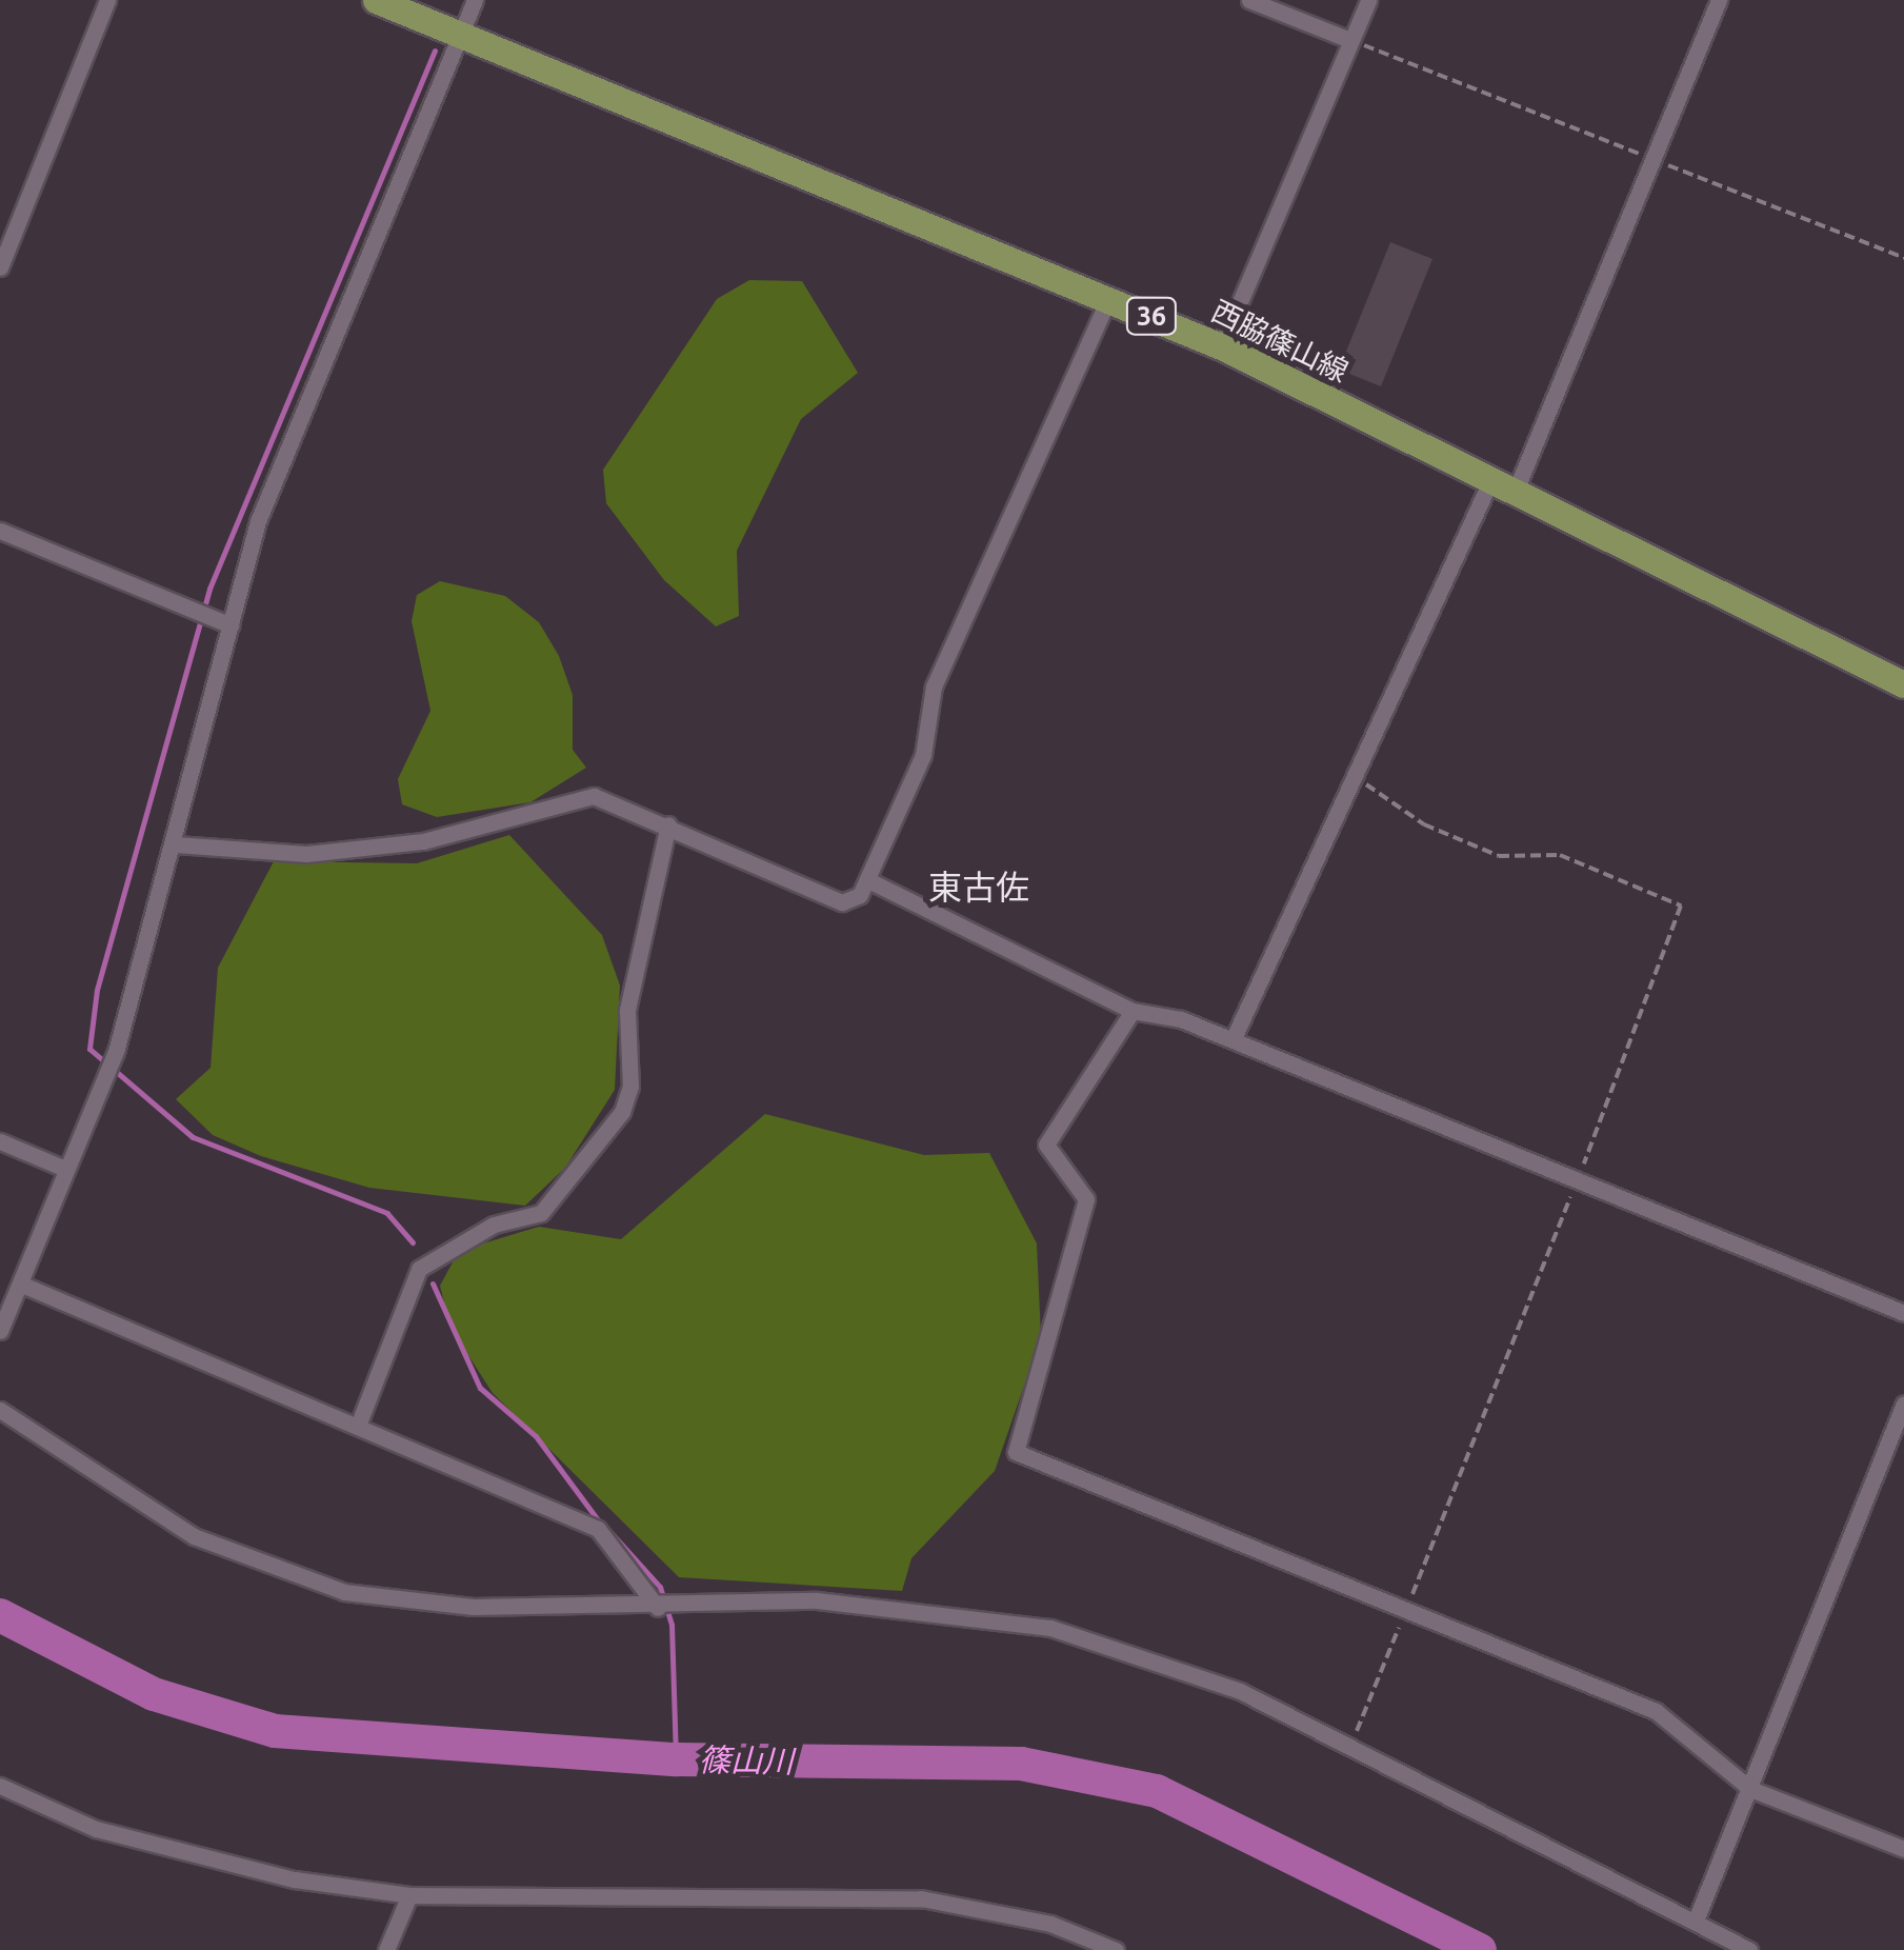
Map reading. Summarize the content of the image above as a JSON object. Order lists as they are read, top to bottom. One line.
{"streets":{"main road":["36","西脇篠山線"]},"districts":["東古佐"],"water":["篠山川"]}
